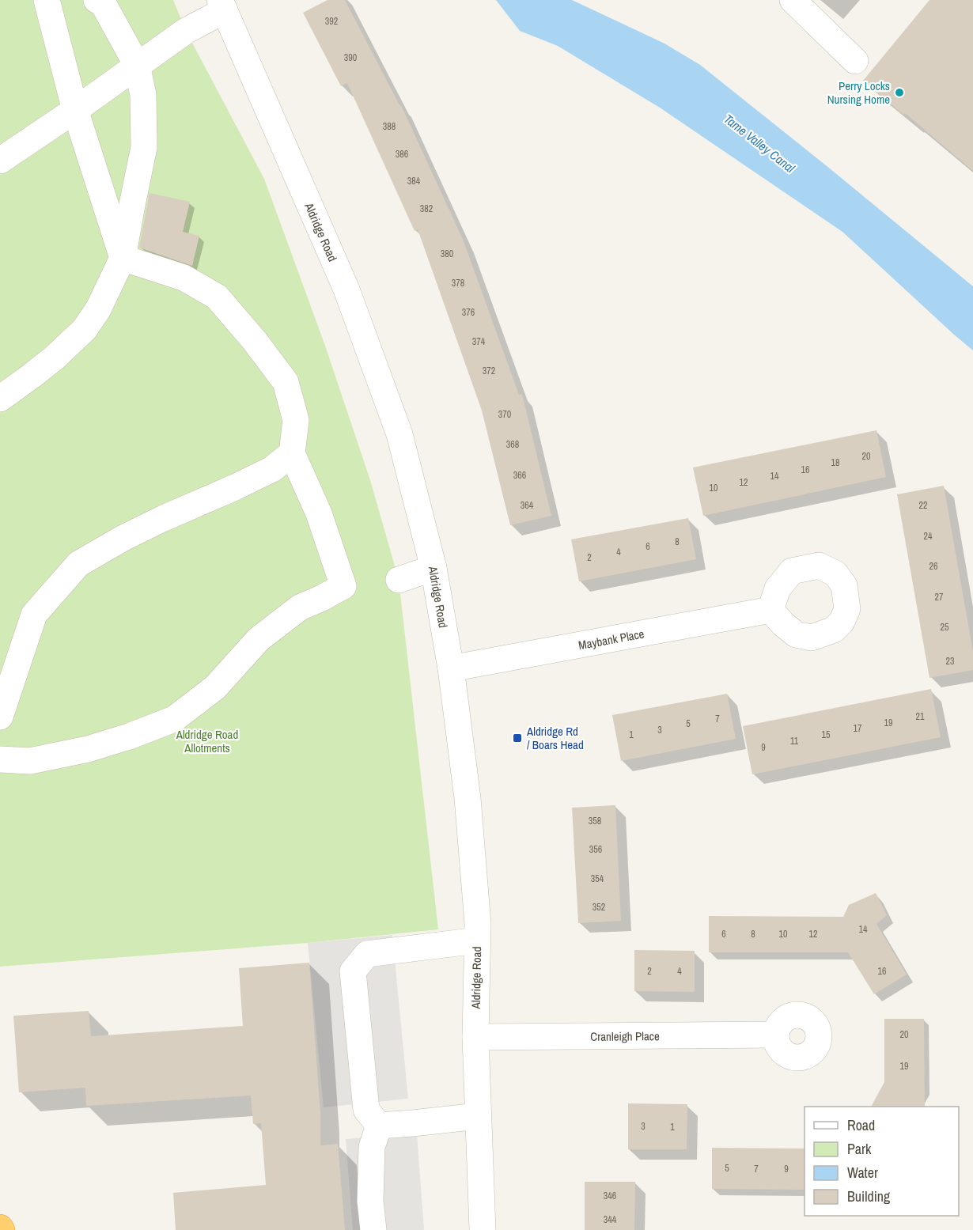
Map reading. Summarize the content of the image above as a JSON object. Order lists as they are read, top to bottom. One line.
{"streets":{"street":["Aldridge Road","Maybank Place","Cranleigh Place"]},"crossings":[["Aldridge Road","Maybank Place"],["Aldridge Road","Cranleigh Place"]],"water":["Tame Valley Canal"],"parks":["Aldridge Road Allotments"],"places":{"other":["Perry Locks Nursing Home"],"transit":["Aldridge Rd / Boars Head"]},"house_numbers":["392","390","388","386","384","382","380","378","376","374","372","370","368","20","18","16","366","14","12","10","364","22","24","8","6","4","2","26","27","25","23","21","7","19","5","17","3","1","15","11","9","358","356","354","352","14","6","8","10","12","2","4","16","20","19","3","1","5","7","9","346","344"],"legend":["Road","Park","Water","Building"]}
